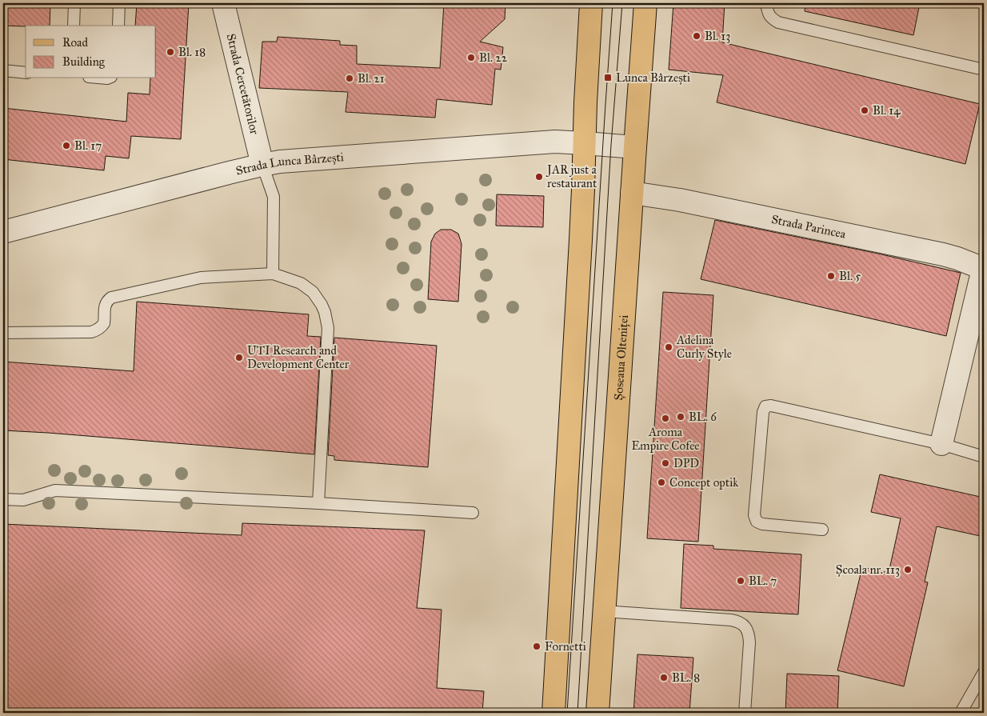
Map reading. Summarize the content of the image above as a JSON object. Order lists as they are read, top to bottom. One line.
{"streets":{"main road":["Șoseaua Olteniței"],"street":["Strada Cercetătorilor","Strada Lunca Bârzești","Strada Parincea"]},"crossings":[["Strada Cercetătorilor","Strada Lunca Bârzești"],["Strada Lunca Bârzești","Șoseaua Olteniței"],["Strada Parincea","Șoseaua Olteniței"]],"places":{"other":["Bl. 13","Bl. 18","Bl. 22","Bl. 21","Bl. 14","Bl. 17","JAR just a restaurant","Bl. 5","Adelina Curly Style","UTI Research and Development Center","BL. 6","Aroma Empire Cofee","DPD","Concept optik","Școala nr. 113","BL. 7","Fornetti","BL. 8"],"transit":["Lunca Bârzești"]},"legend":["Road","Building"]}
